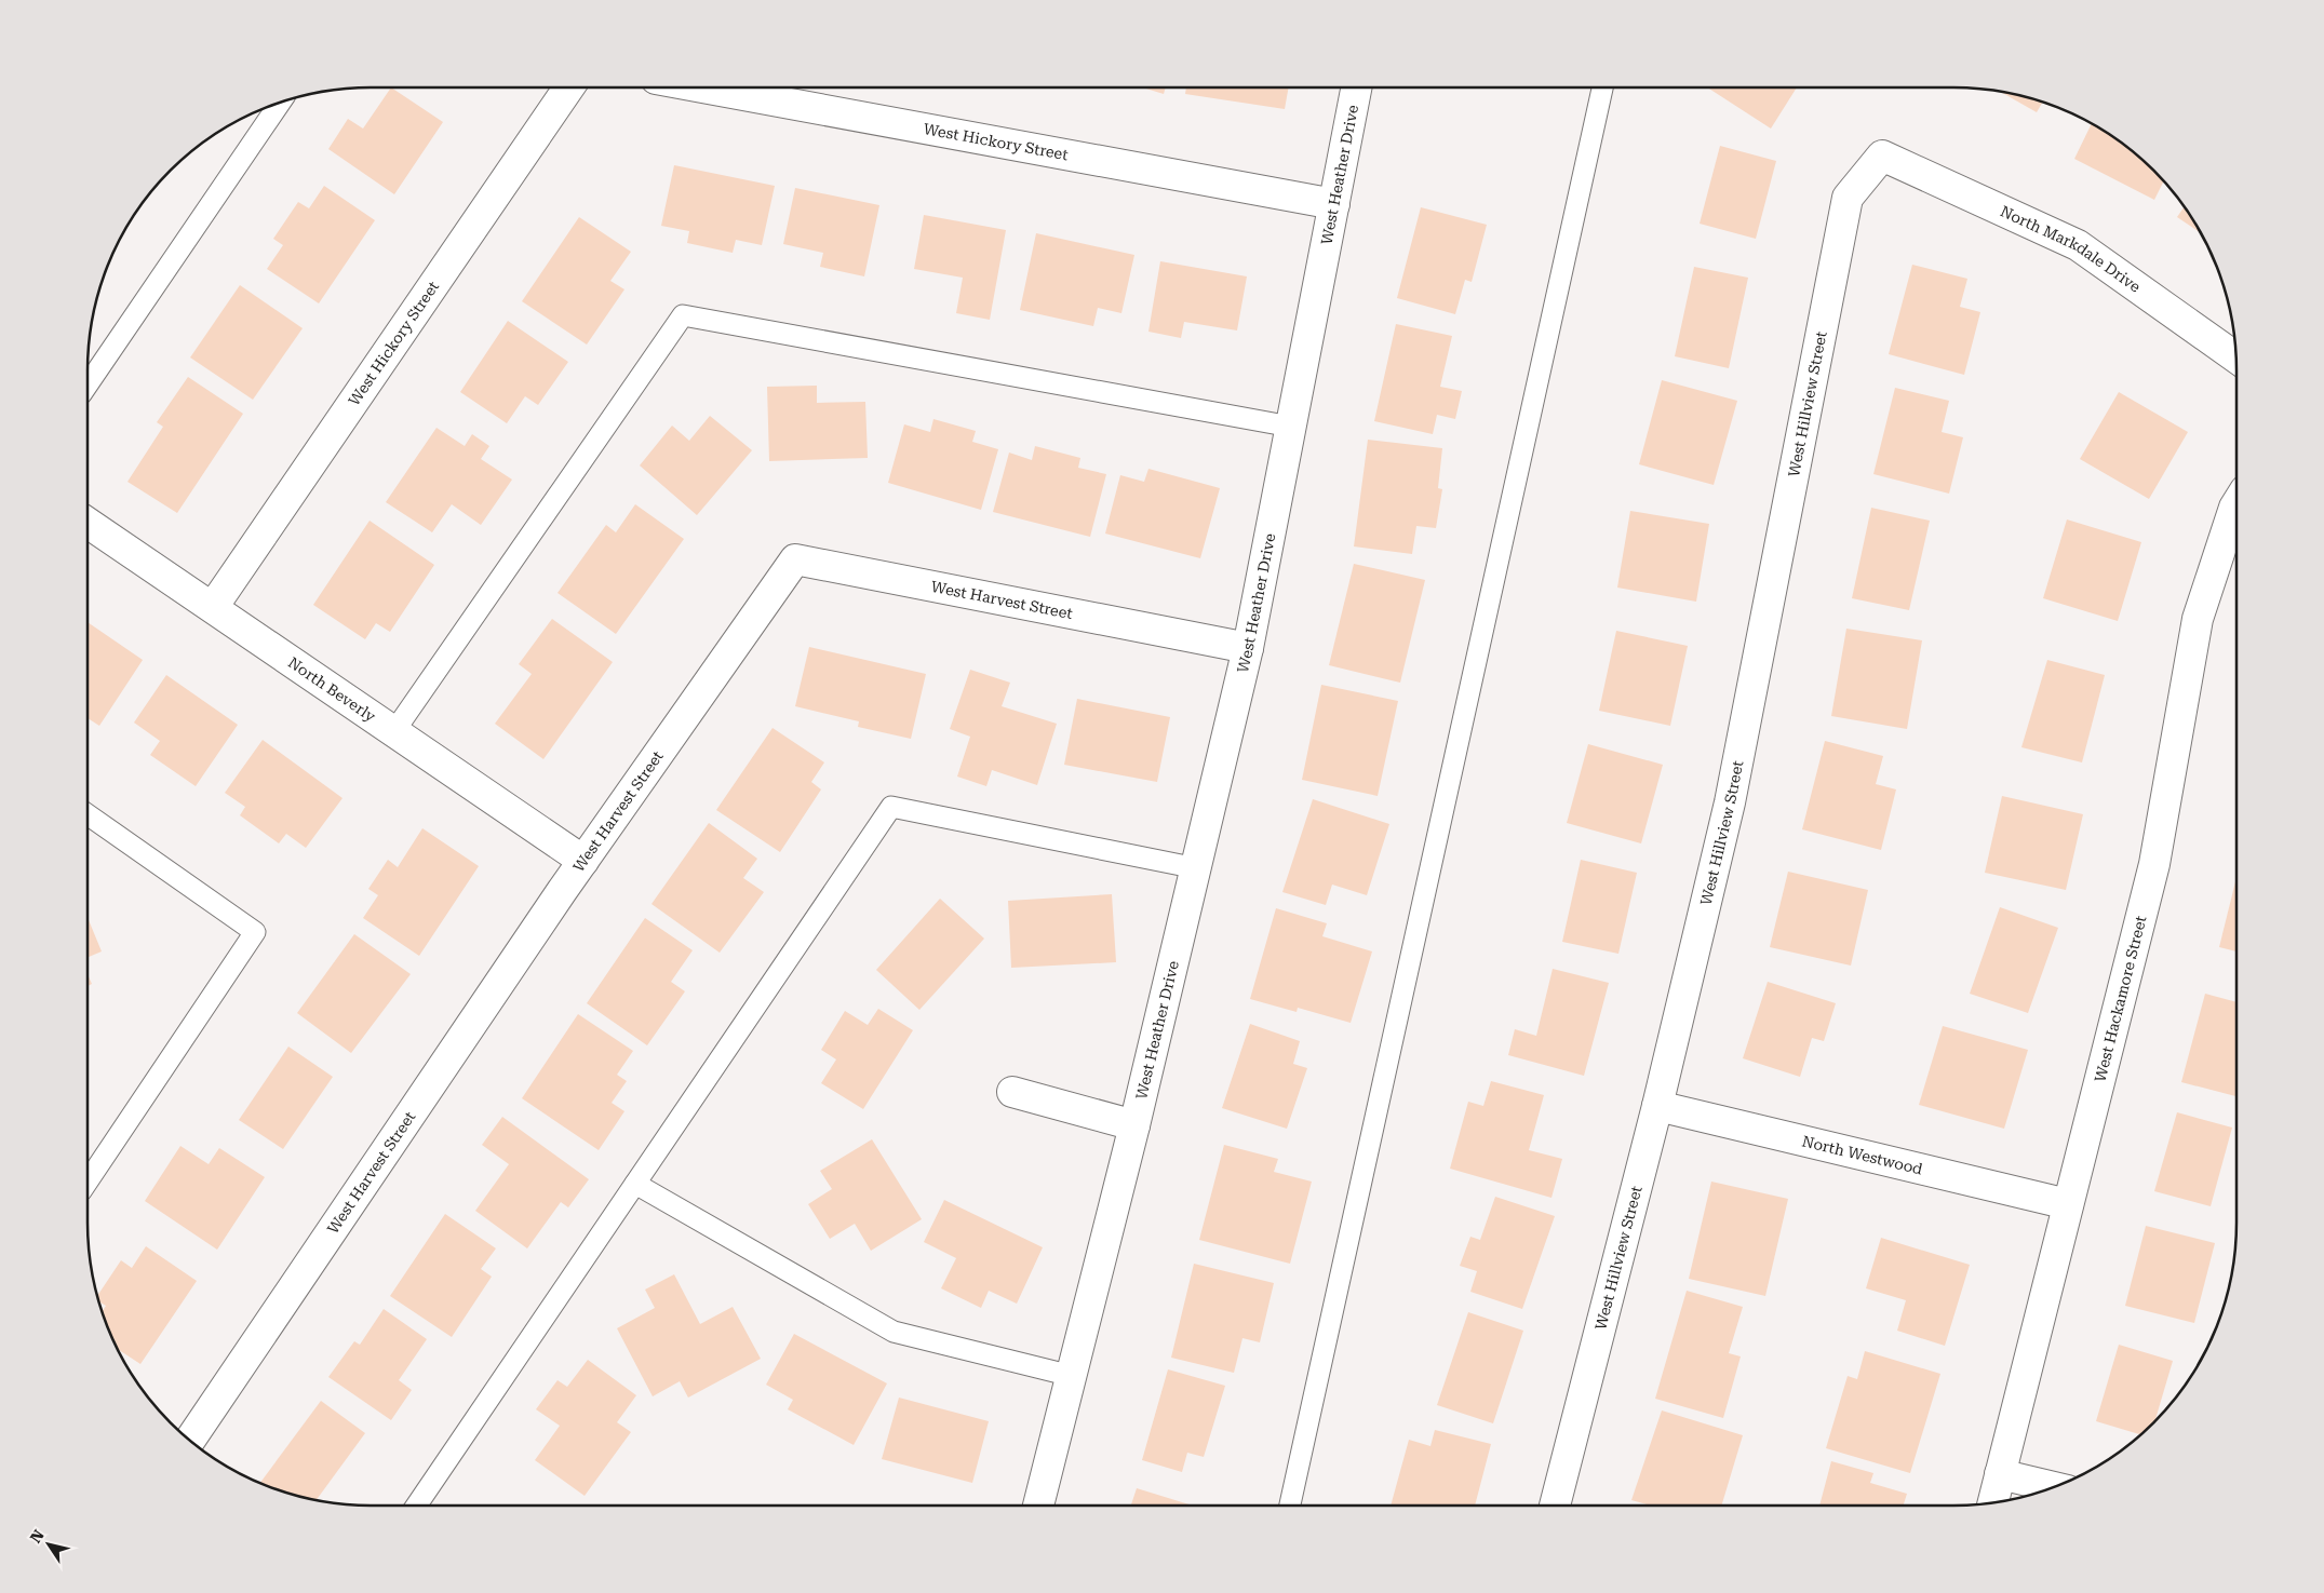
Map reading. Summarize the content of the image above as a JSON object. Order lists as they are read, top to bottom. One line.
{"streets":{"street":["West Hickory Street","West Heather Drive","North Markdale Drive","West Hillview Street","West Harvest Street","North Beverly","West Hackamore Street","North Westwood"]},"crossings":[["West Hickory Street","West Heather Drive"],["West Hickory Street","North Beverly"],["West Heather Drive","West Harvest Street"],["North Markdale Drive","West Hillview Street"],["West Hillview Street","North Westwood"],["West Harvest Street","North Beverly"],["West Hackamore Street","North Westwood"]],"north":"top left"}
